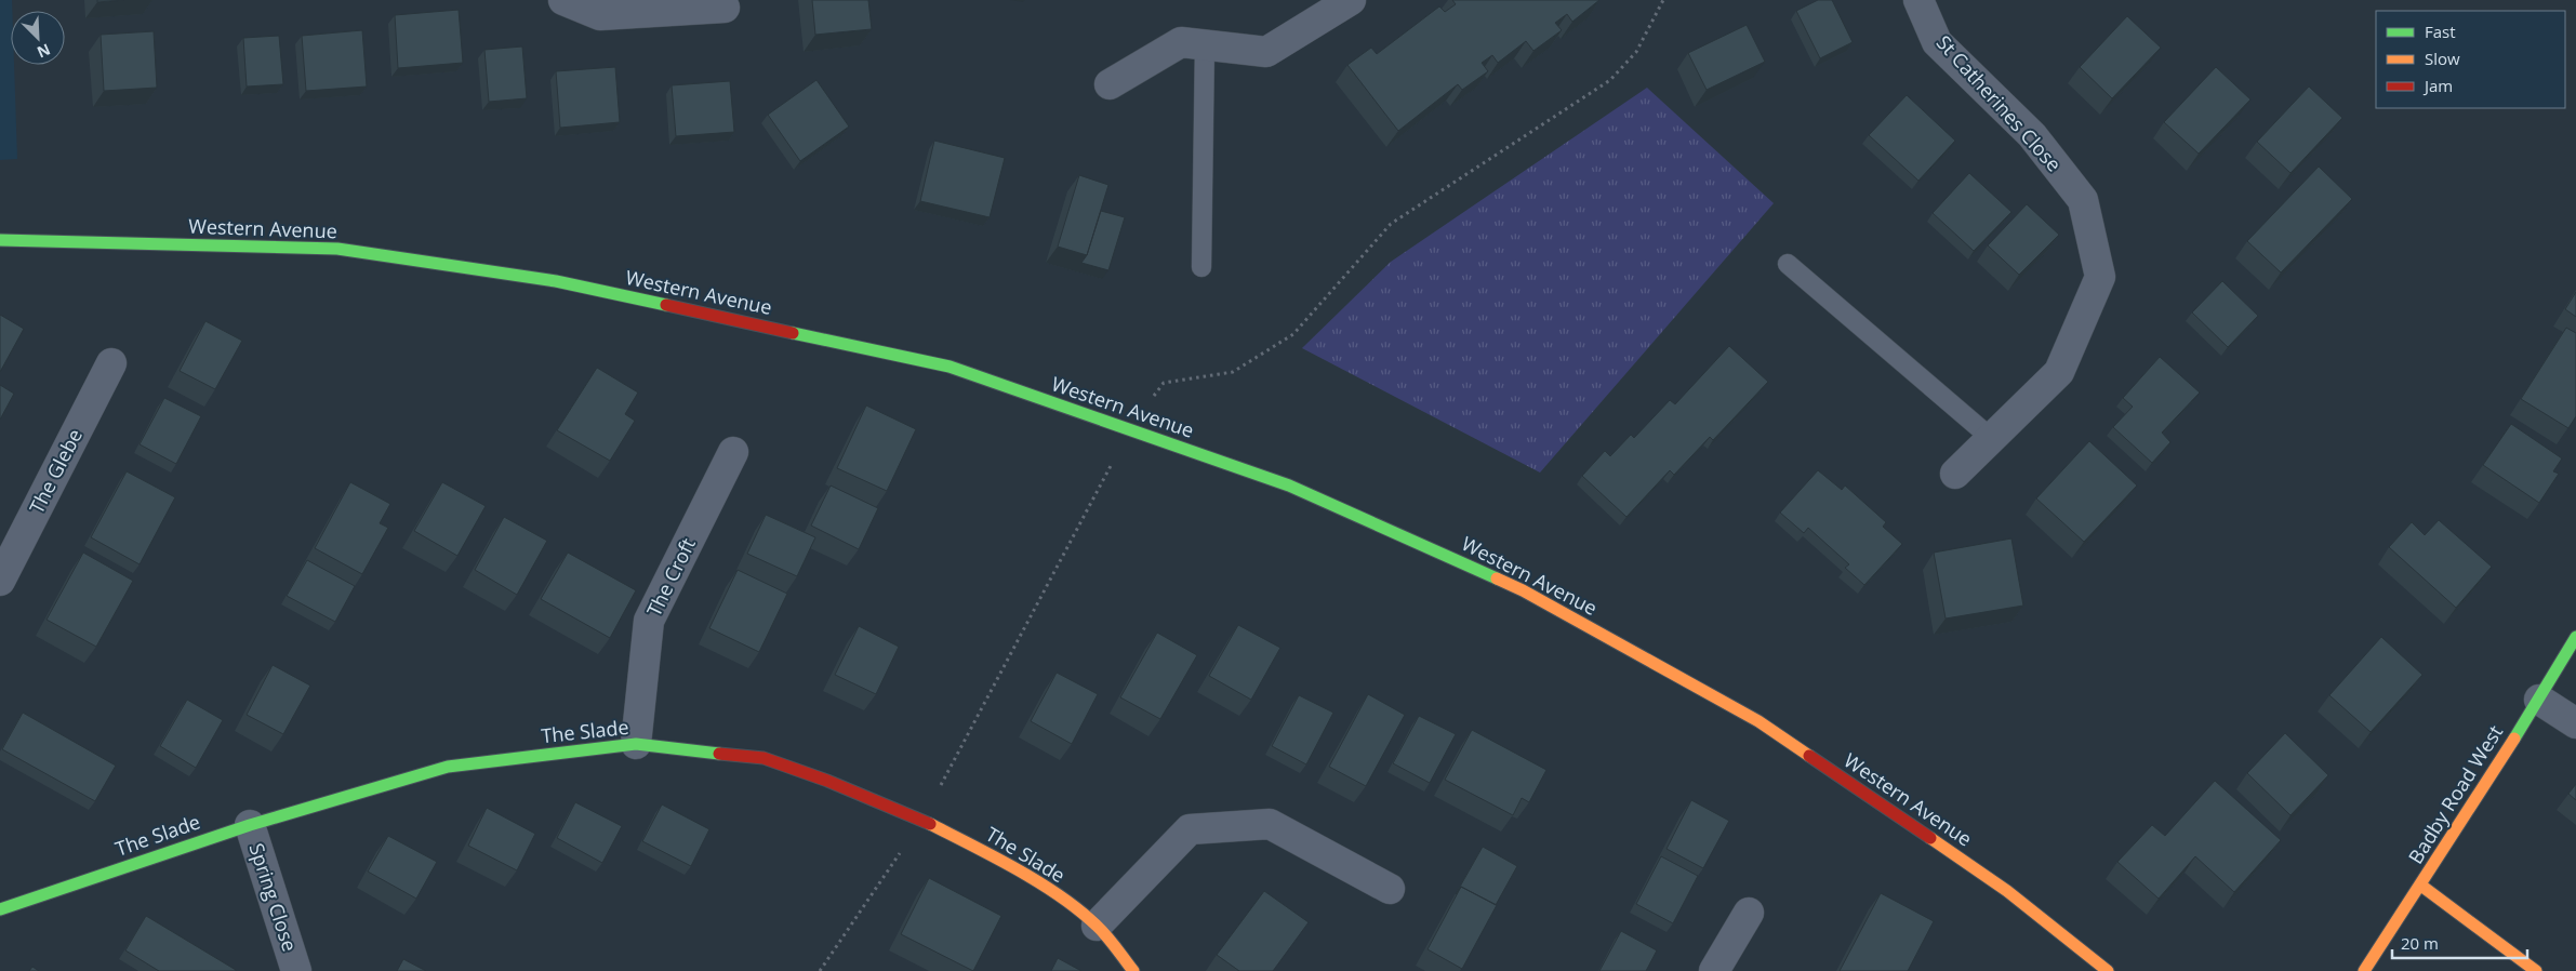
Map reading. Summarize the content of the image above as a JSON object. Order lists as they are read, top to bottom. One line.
{"streets":{"street":["St Catherines Close","Western Avenue","The Glebe","The Croft","The Slade","Badby Road West","Spring Close"]},"crossings":[["The Croft","The Slade"],["The Slade","Spring Close"]],"legend":["Fast","Slow","Jam"],"scale_bar":"20 m","north":"bottom right"}
